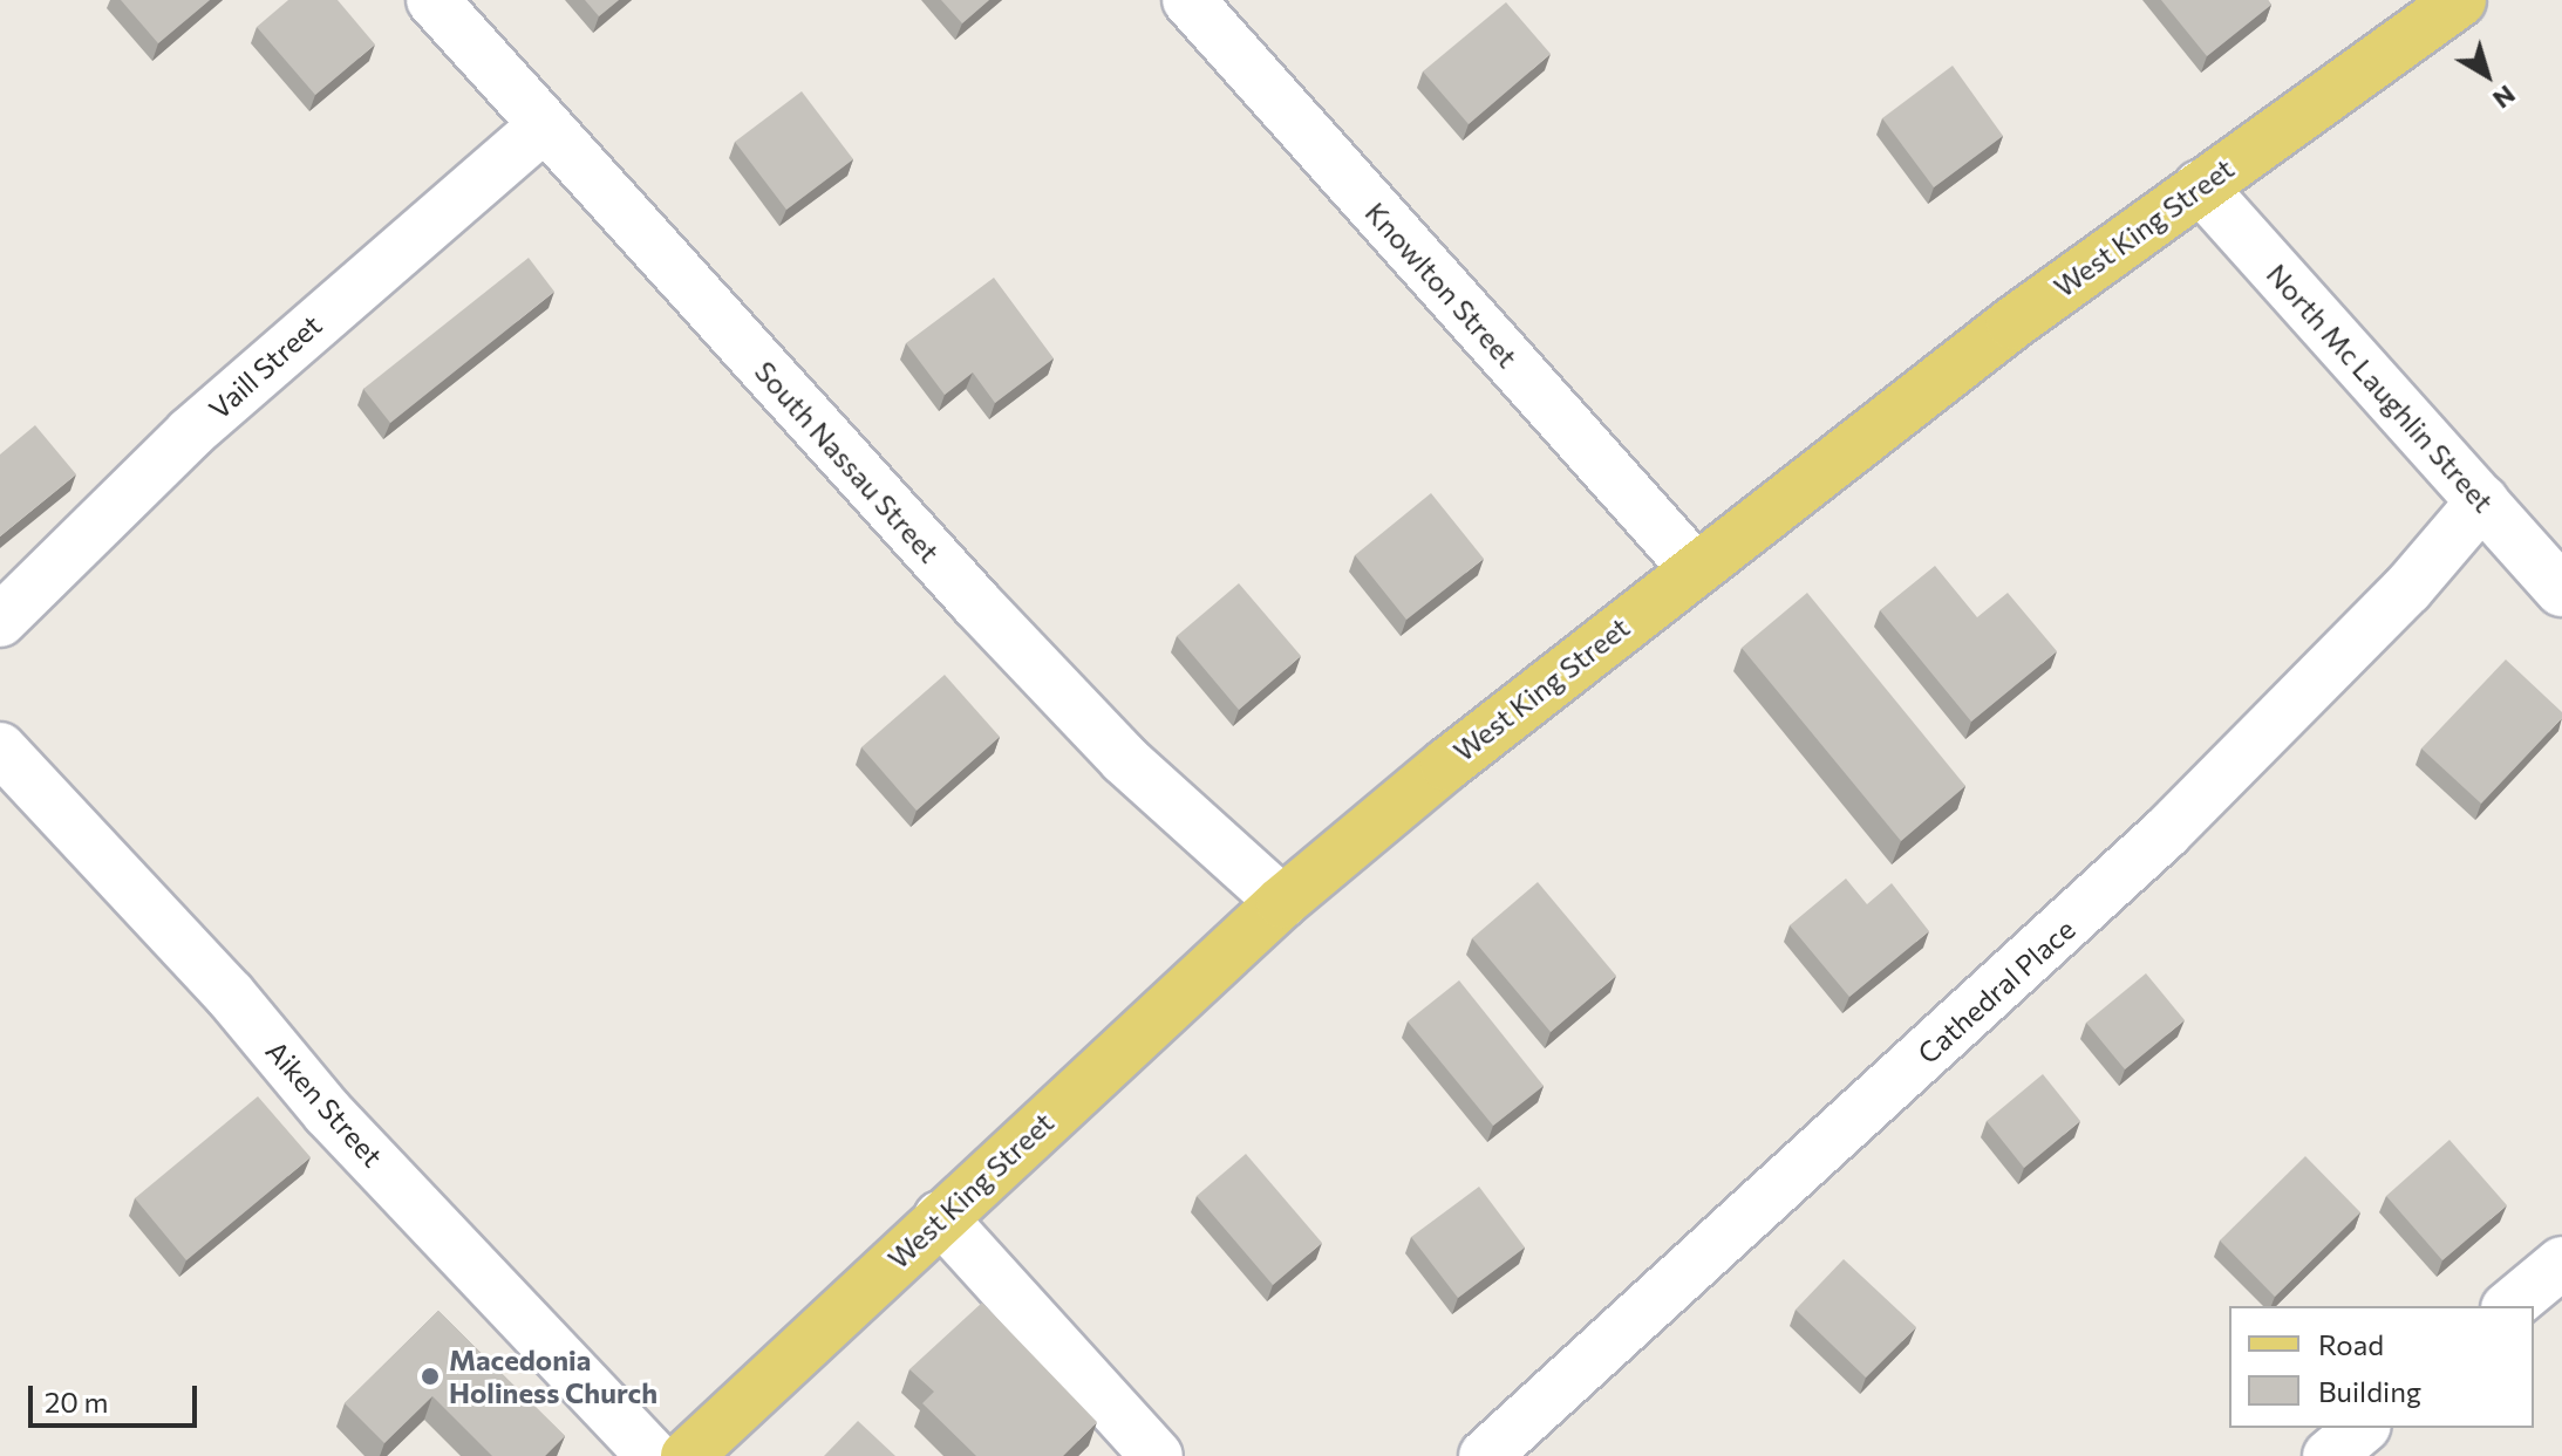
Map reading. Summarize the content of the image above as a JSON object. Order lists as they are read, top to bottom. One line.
{"streets":{"main road":["West King Street"],"street":["Knowlton Street","Vaill Street","North Mc Laughlin Street","South Nassau Street","Cathedral Place","Aiken Street"]},"crossings":[["West King Street","Knowlton Street"],["West King Street","North Mc Laughlin Street"],["West King Street","South Nassau Street"],["Vaill Street","South Nassau Street"],["North Mc Laughlin Street","Cathedral Place"]],"places":["Macedonia Holiness Church"],"legend":["Road","Building"],"scale_bar":"20 m","north":"bottom right"}
